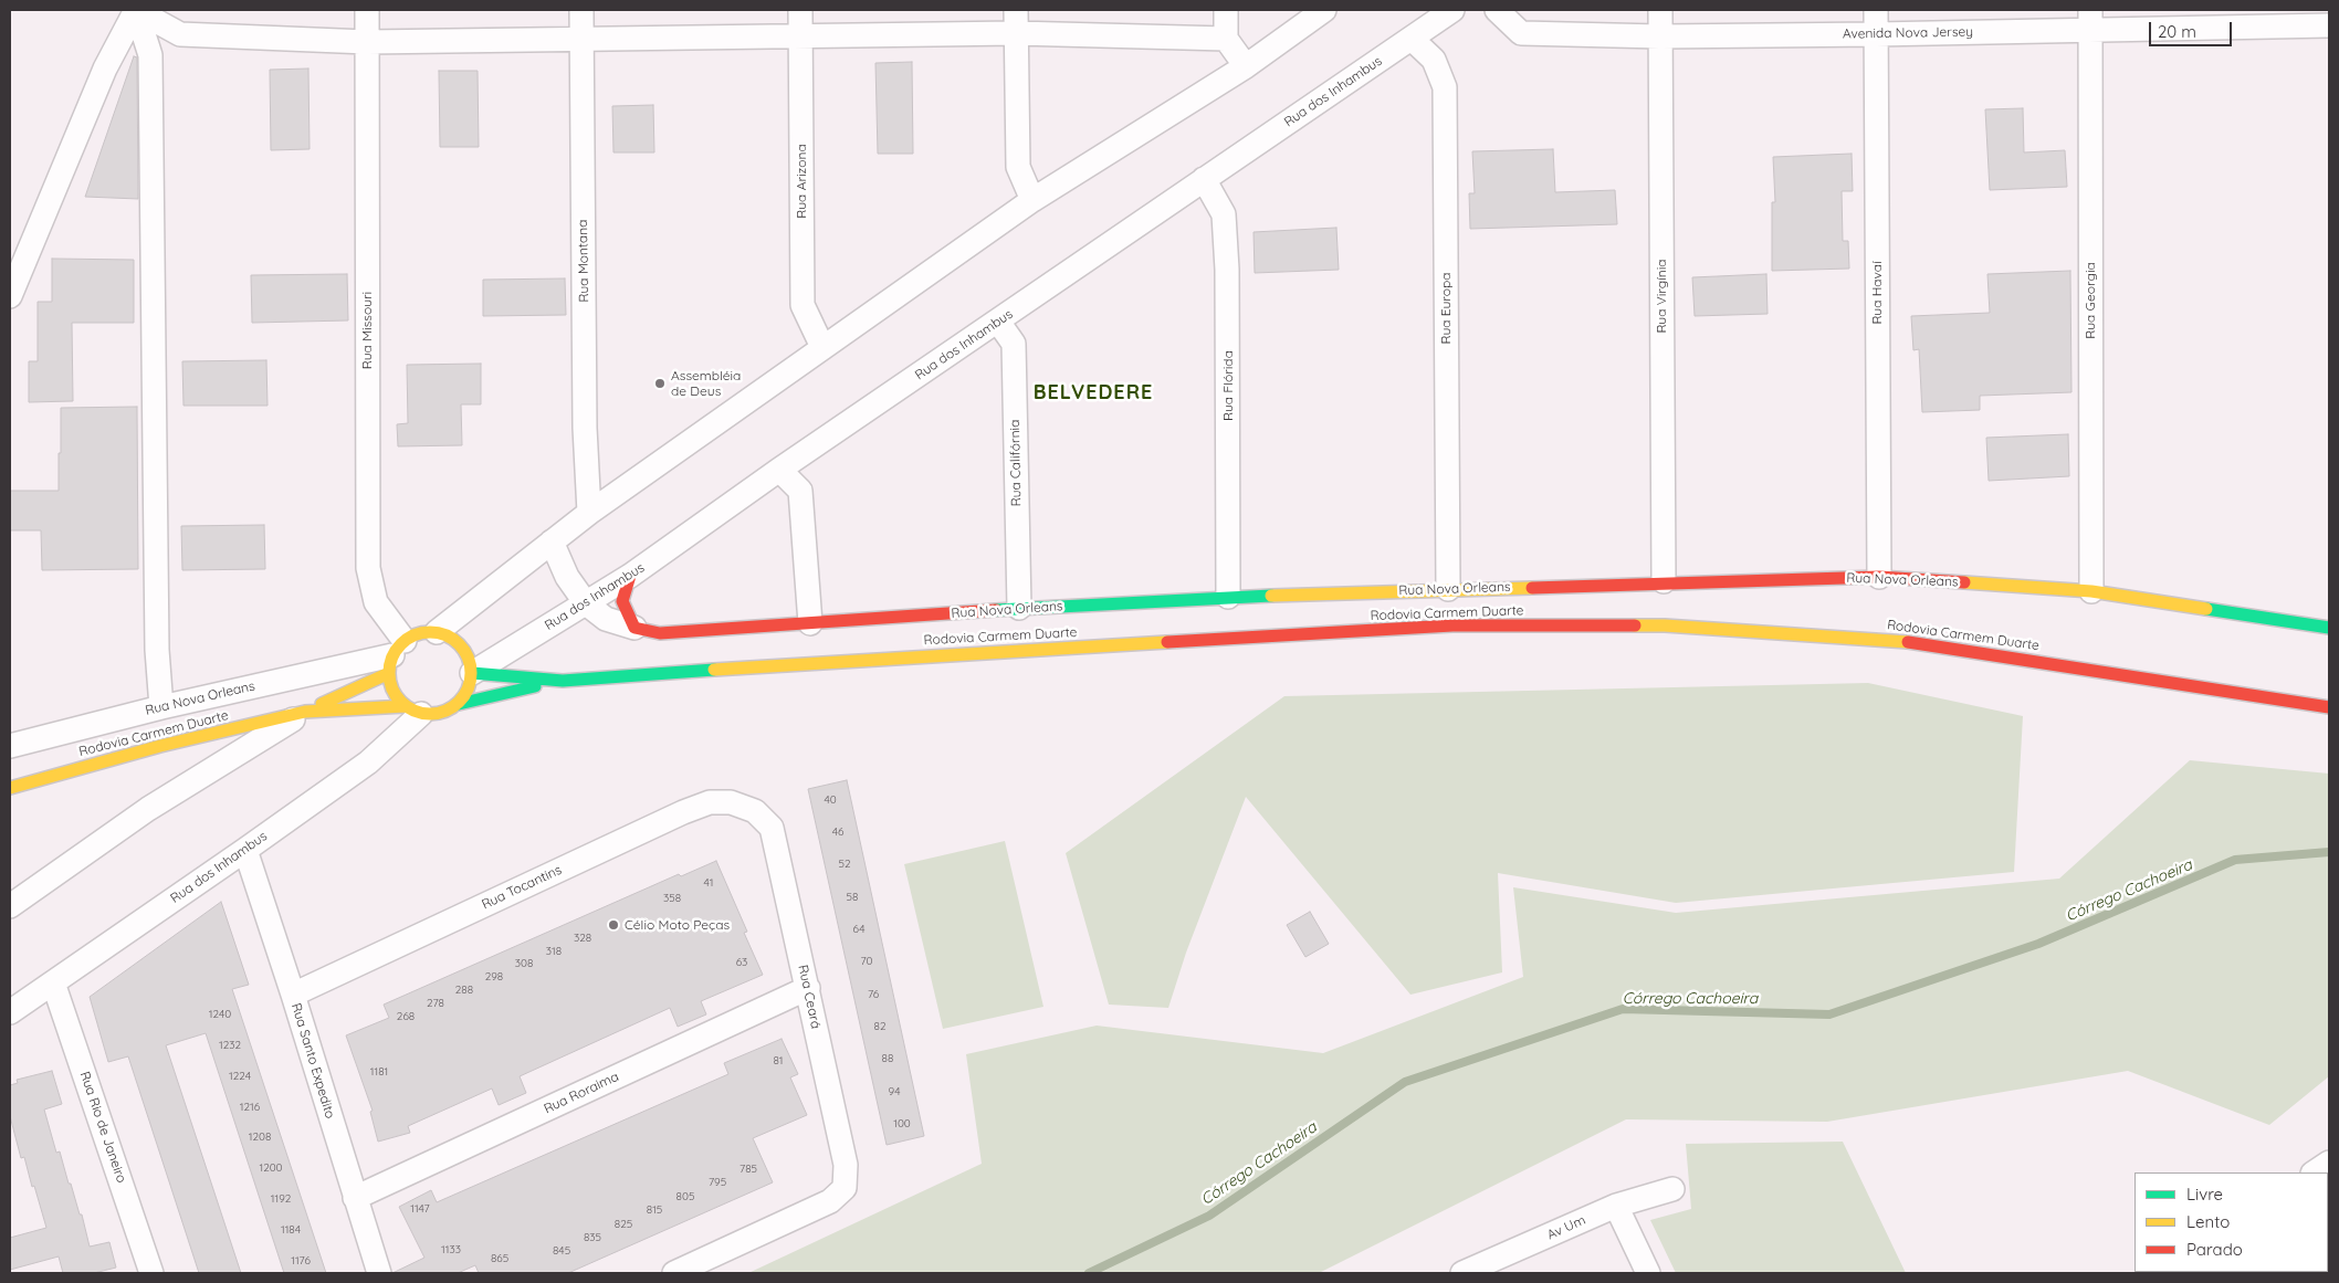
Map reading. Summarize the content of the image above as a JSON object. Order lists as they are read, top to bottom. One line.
{"streets":{"street":["Avenida Nova Jersey","Rua dos Inhambus","Rua Arizona","Rua Montana","Rua Havaí","Rua Virgínia","Rua Georgia","Rua Europa","Rua Missouri","Rua Flórida","Rua Califórnia","Rua Nova Orleans","Rodovia Carmem Duarte","Rua Tocantins","Rua Ceará","Rua Santo Expedito","Rua Roraima","Rua Rio de Janeiro","Av Um"]},"crossings":[["Avenida Nova Jersey","Rua Havaí"],["Avenida Nova Jersey","Rua Virgínia"],["Avenida Nova Jersey","Rua Georgia"],["Rua dos Inhambus","Rua Europa"],["Rua dos Inhambus","Rua Missouri"],["Rua dos Inhambus","Rua Flórida"],["Rua dos Inhambus","Rua Califórnia"],["Rua dos Inhambus","Rua Nova Orleans"],["Rua dos Inhambus","Rodovia Carmem Duarte"],["Rua dos Inhambus","Rua Santo Expedito"],["Rua dos Inhambus","Rua Rio de Janeiro"],["Rua Havaí","Rua Nova Orleans"],["Rua Virgínia","Rua Nova Orleans"],["Rua Georgia","Rua Nova Orleans"],["Rua Europa","Rua Nova Orleans"],["Rua Missouri","Rua Nova Orleans"],["Rua Missouri","Rodovia Carmem Duarte"],["Rua Flórida","Rua Nova Orleans"],["Rua Califórnia","Rua Nova Orleans"],["Rua Nova Orleans","Rodovia Carmem Duarte"],["Rua Tocantins","Rua Ceará"],["Rua Tocantins","Rua Santo Expedito"],["Rua Ceará","Rua Roraima"],["Rua Santo Expedito","Rua Roraima"]],"districts":["BELVEDERE"],"water":["Córrego Cachoeira"],"places":["Assembléia de Deus","Célio Moto Peças"],"house_numbers":["40","46","52","41","58","358","64","328","318","70","63","308","298","288","76","278","1240","268","82","1232","88","81","1181","1224","94","1216","100","1208","1200","785","795","805","1192","1147","815","825","1184","835","1133","845","865","1176"],"legend":["Livre","Lento","Parado"],"scale_bar":"20 m"}
